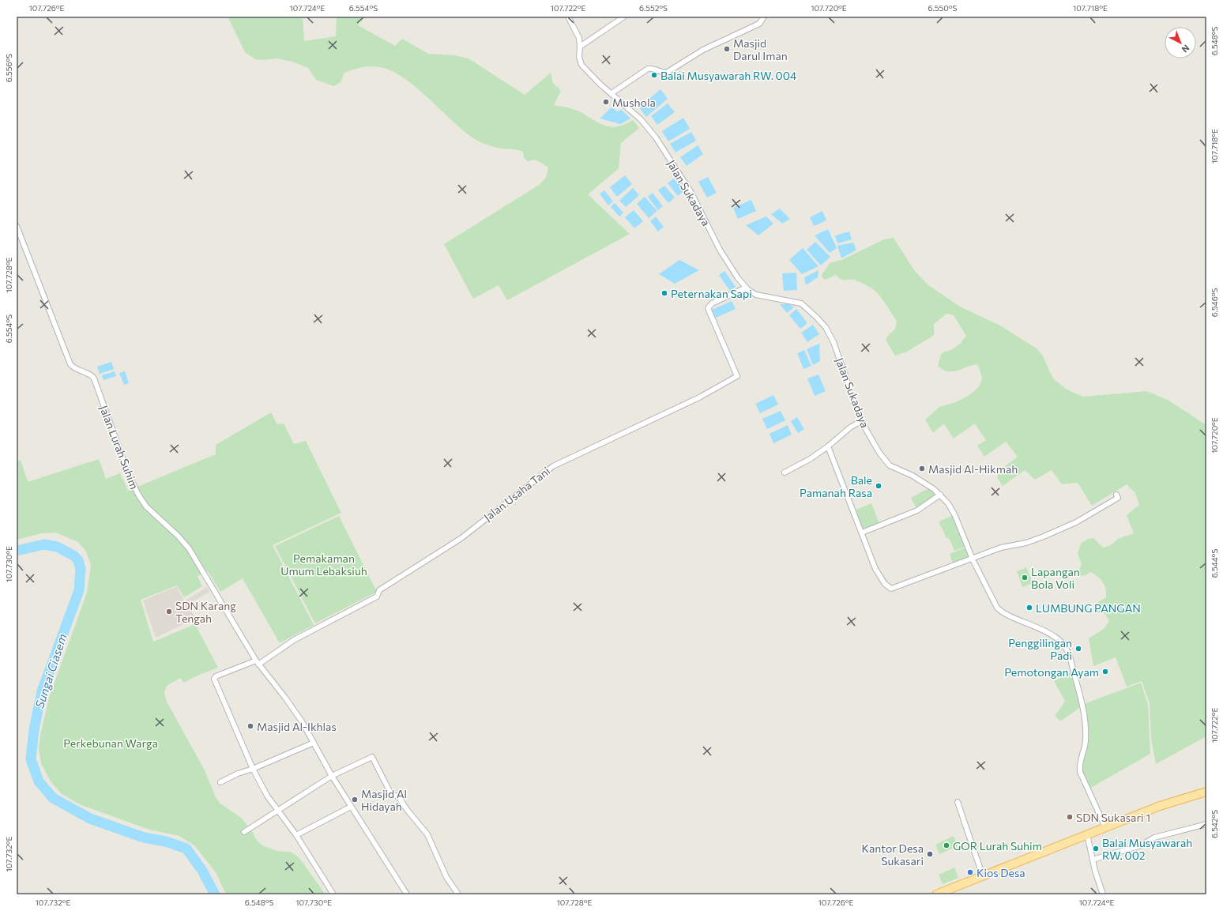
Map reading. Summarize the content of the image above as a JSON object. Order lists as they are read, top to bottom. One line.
{"streets":{"street":["Jalan Sukadaya","Jalan Lurah Suhim","Jalan Usaha Tani"]},"crossings":[["Jalan Sukadaya","Jalan Usaha Tani"],["Jalan Lurah Suhim","Jalan Usaha Tani"]],"water":["Sungai Ciasem"],"parks":["Pemakaman Umum Lebaksiuh","Perkebunan Warga"],"places":["Masjid Darul Iman","Balai Musyawarah RW. 004","Mushola","Peternakan Sapi","Masjid Al-Hikmah","Bale Pamanah Rasa","Lapangan Bola Voli","LUMBUNG PANGAN","SDN Karang Tengah","Penggilingan Padi","Pemotongan Ayam","Masjid Al-Ikhlas","Masjid Al Hidayah","SDN Sukasari 1","GOR Lurah Suhim","Balai Musyawarah RW. 002","Kantor Desa Sukasari","Kios Desa"],"north":"bottom right","coordinates":["107.726°E","107.724°E","6.554°S","107.722°E","6.552°S","107.720°E","6.550°S","107.718°E","6.548°S","6.556°S","107.728°E","6.546°S","6.544°S","107.730°E","6.542°S","107.732°E"]}
